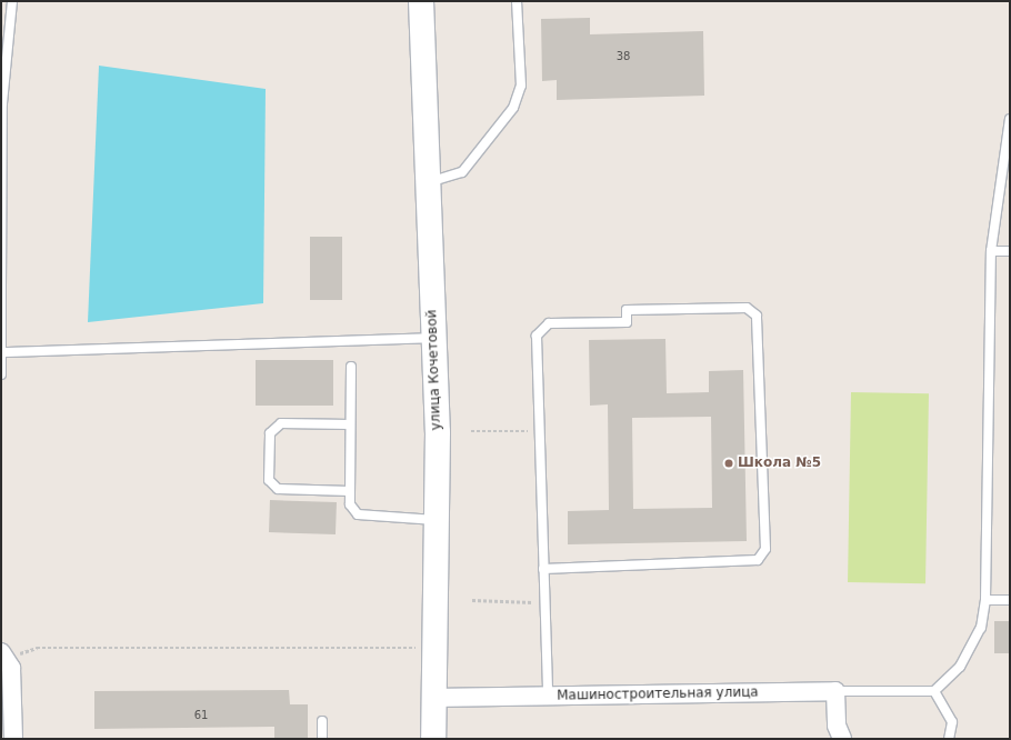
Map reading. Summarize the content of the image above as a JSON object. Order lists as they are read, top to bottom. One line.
{"streets":{"main road":["улица Кочетовой"],"street":["Машиностроительная улица"]},"crossings":[["улица Кочетовой","Машиностроительная улица"]],"places":["Школа №5"],"house_numbers":["38","61"]}
